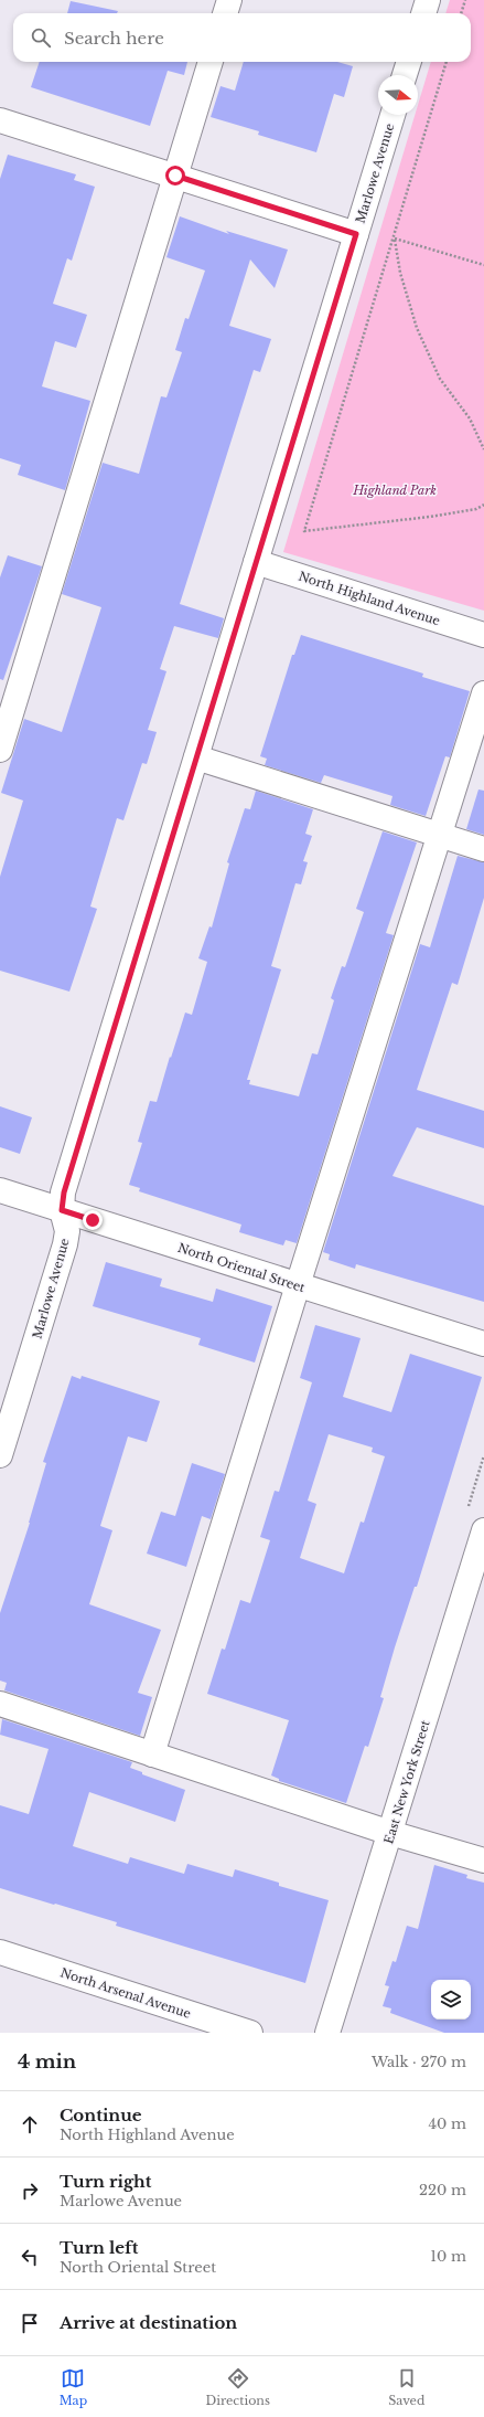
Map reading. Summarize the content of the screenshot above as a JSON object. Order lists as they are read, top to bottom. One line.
{"streets":{"street":["Marlowe Avenue","North Highland Avenue","North Oriental Street","East New York Street","North Arsenal Avenue"]},"crossings":[["Marlowe Avenue","North Highland Avenue"],["Marlowe Avenue","North Oriental Street"]],"parks":["Highland Park"],"north":"right","page":{"search":"Search here","heading":["4 min","Walk · 270 m"],"list":[["Continue","North Highland Avenue","40 m"],["Turn right","Marlowe Avenue","220 m"],["Turn left","North Oriental Street","10 m"],"Arrive at destination"],"nav":["Map","Directions","Saved"]}}
